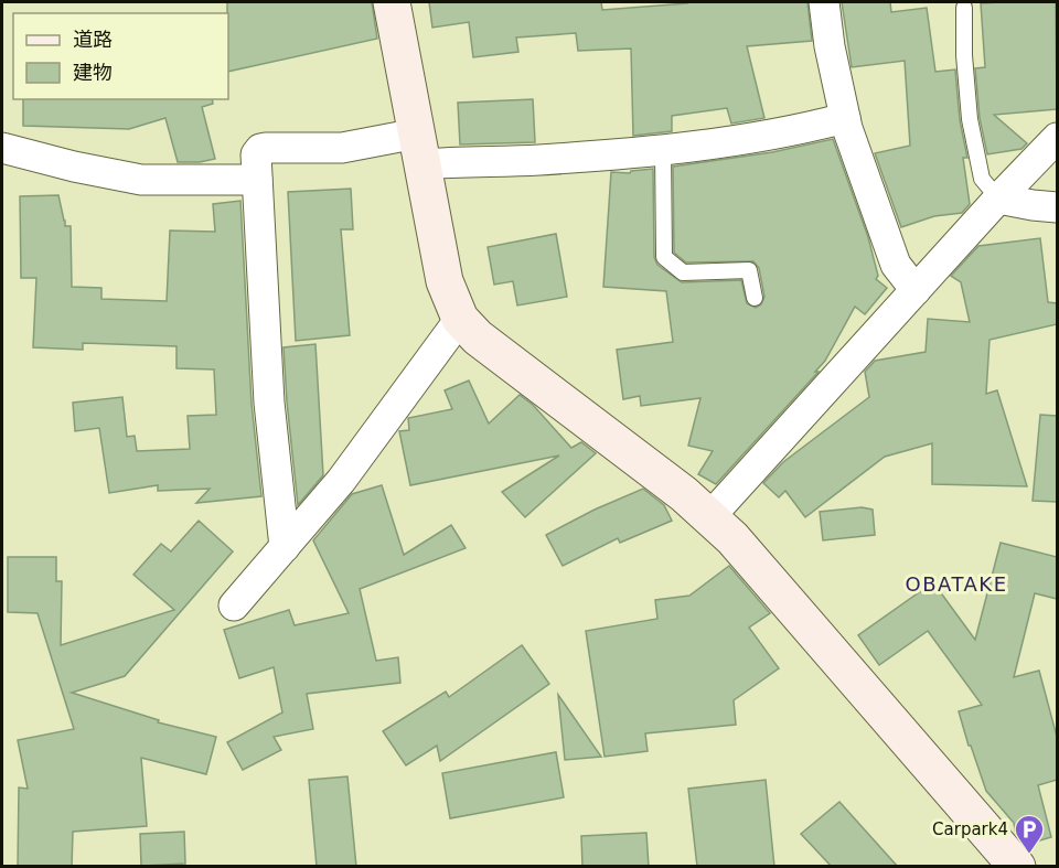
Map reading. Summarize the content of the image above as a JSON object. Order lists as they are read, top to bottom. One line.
{"districts":["OBATAKE"],"places":{"parking":["Carpark4"]},"legend":["道路","建物"]}
